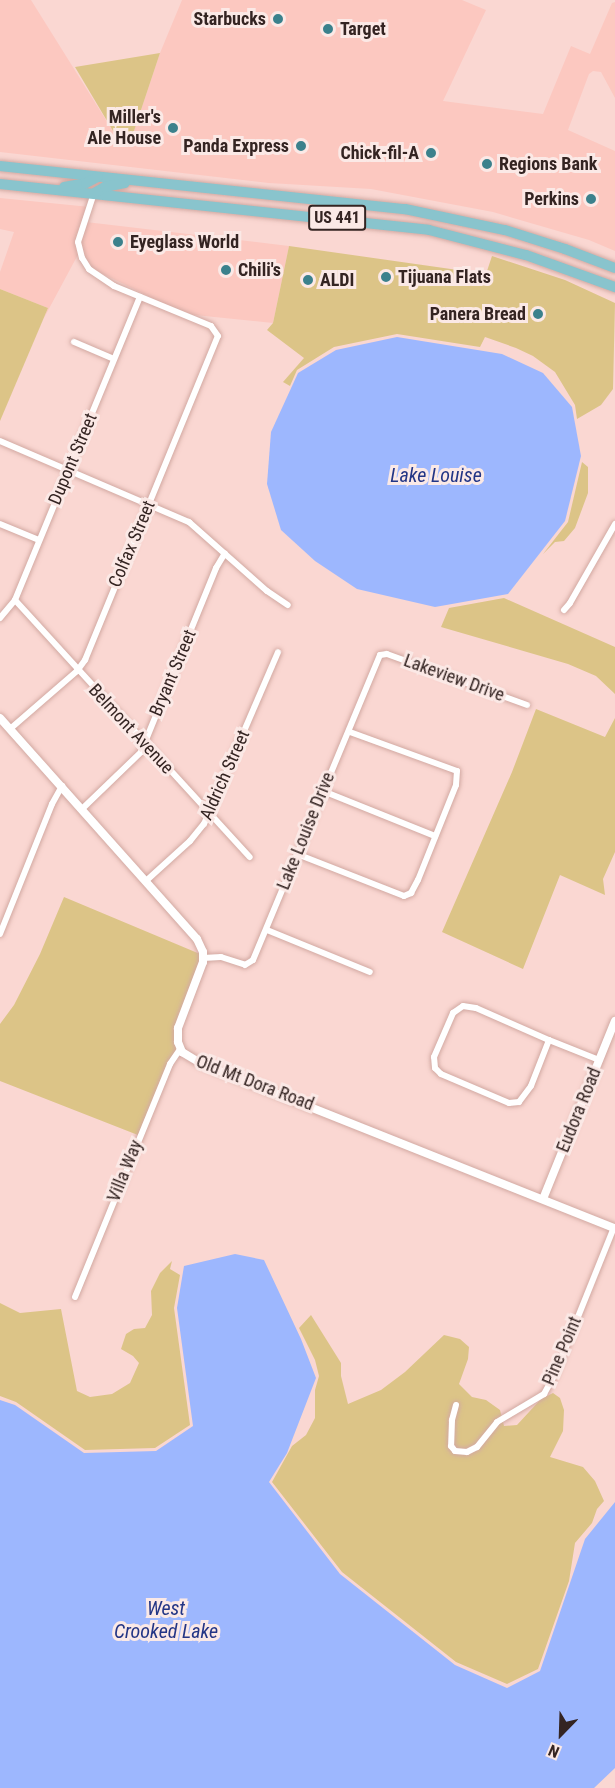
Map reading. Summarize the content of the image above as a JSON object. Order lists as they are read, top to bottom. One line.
{"streets":{"main road":["US 441"],"street":["Dupont Street","Colfax Street","Bryant Street","Lakeview Drive","Belmont Avenue","Aldrich Street","Lake Louise Drive","Old Mt Dora Road","Eudora Road","Villa Way","Pine Point"]},"crossings":[["Dupont Street","Colfax Street"],["Dupont Street","Belmont Avenue"],["Colfax Street","Belmont Avenue"],["Bryant Street","Belmont Avenue"],["Lakeview Drive","Lake Louise Drive"],["Belmont Avenue","Aldrich Street"],["Lake Louise Drive","Old Mt Dora Road"],["Old Mt Dora Road","Eudora Road"],["Old Mt Dora Road","Villa Way"],["Old Mt Dora Road","Pine Point"]],"water":["Lake Louise","West Crooked Lake"],"places":["Starbucks","Target","Miller's Ale House","Panda Express","Chick-fil-A","Regions Bank","Perkins","Eyeglass World","Chili's","Tijuana Flats","ALDI","Panera Bread"],"north":"bottom left"}
